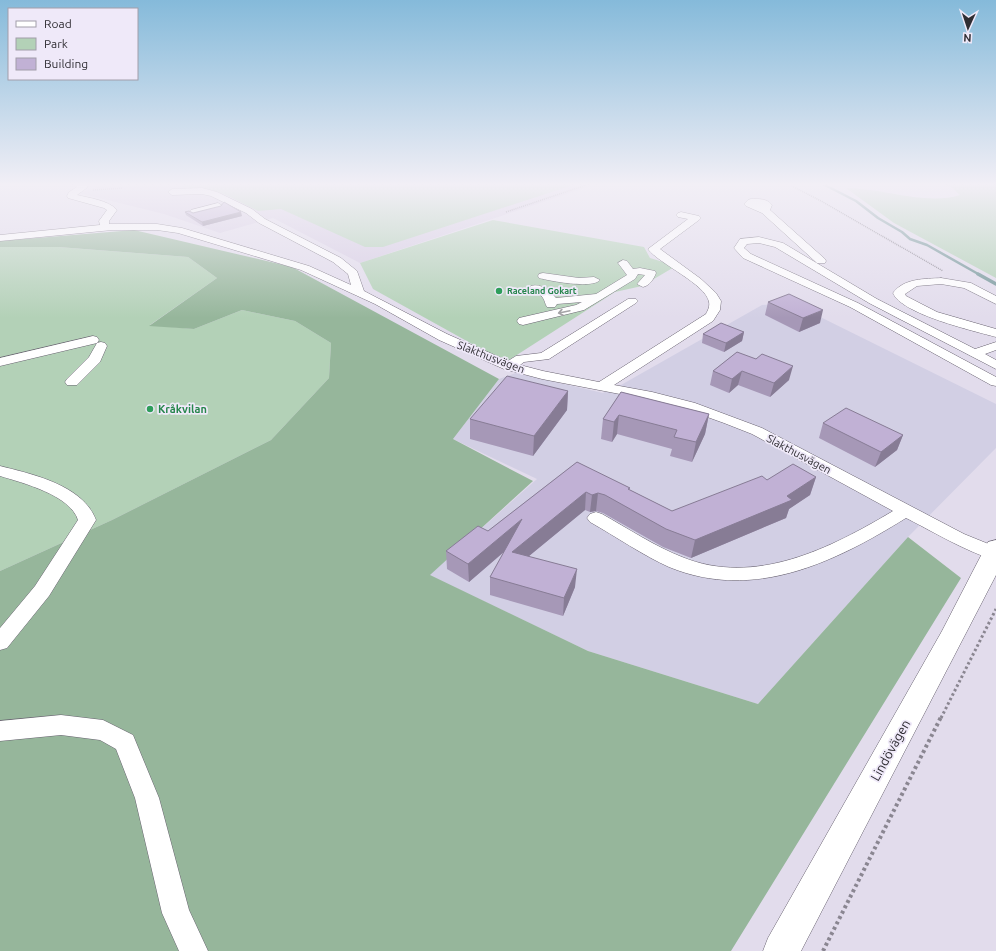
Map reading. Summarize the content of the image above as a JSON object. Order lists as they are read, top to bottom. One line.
{"streets":{"main road":["Lindövägen"],"street":["Slakthusvägen"]},"crossings":[["Slakthusvägen","Lindövägen"]],"places":["Raceland Gokart","Kråkvilan"],"legend":["Road","Park","Building"],"north":"bottom"}
